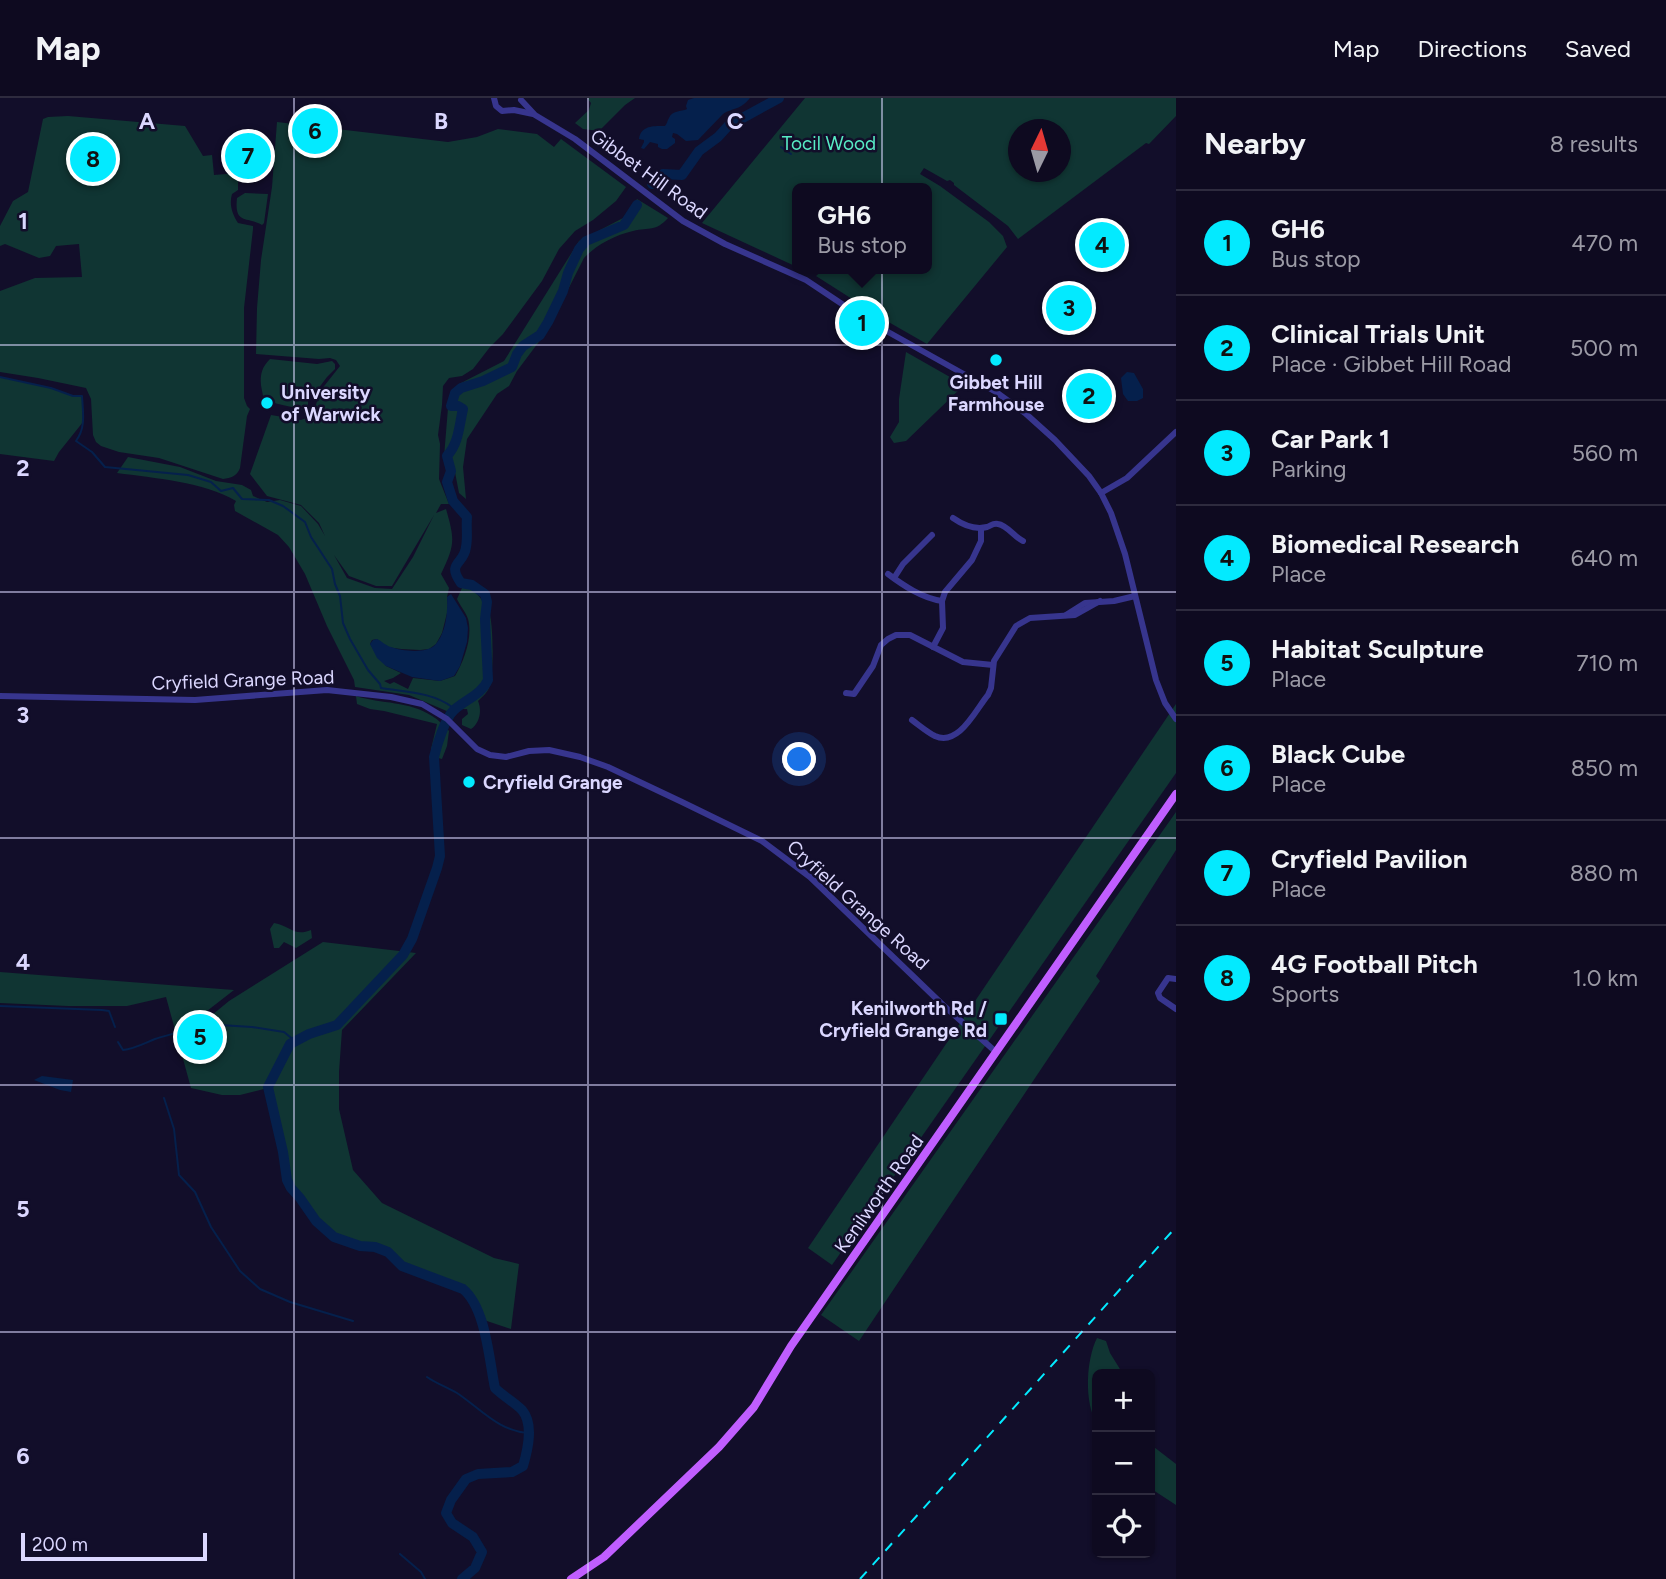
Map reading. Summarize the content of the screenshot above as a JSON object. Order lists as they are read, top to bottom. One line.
{"streets":{"main road":["Kenilworth Road"],"street":["Gibbet Hill Road","Cryfield Grange Road"]},"crossings":[["Cryfield Grange Road","Kenilworth Road"]],"parks":["Tocil Wood"],"places":{"other":["Gibbet Hill Farmhouse","University of Warwick","Cryfield Grange"],"transit":["Kenilworth Rd / Cryfield Grange Rd"]},"scale_bar":"200 m","north":"top","page":{"header":"Map","nav":["Map","Directions","Saved"],"heading":["Nearby","8 results"],"pins":["6","7","8","4","3","1","2","5"],"popup":["GH6","Bus stop"],"list":[{"mark":"1","name":"GH6","note":"Bus stop","value":"470 m"},{"mark":"2","name":"Clinical Trials Unit","note":"Place · Gibbet Hill Road","value":"500 m"},{"mark":"3","name":"Car Park 1","note":"Parking","value":"560 m"},{"mark":"4","name":"Biomedical Research","note":"Place","value":"640 m"},{"mark":"5","name":"Habitat Sculpture","note":"Place","value":"710 m"},{"mark":"6","name":"Black Cube","note":"Place","value":"850 m"},{"mark":"7","name":"Cryfield Pavilion","note":"Place","value":"880 m"},{"mark":"8","name":"4G Football Pitch","note":"Sports","value":"1.0 km"}],"map_buttons":["+","−"],"scale":"200 m"},"grid":{"columns":["A","B","C"],"rows":["1","2","3","4","5","6"]}}
